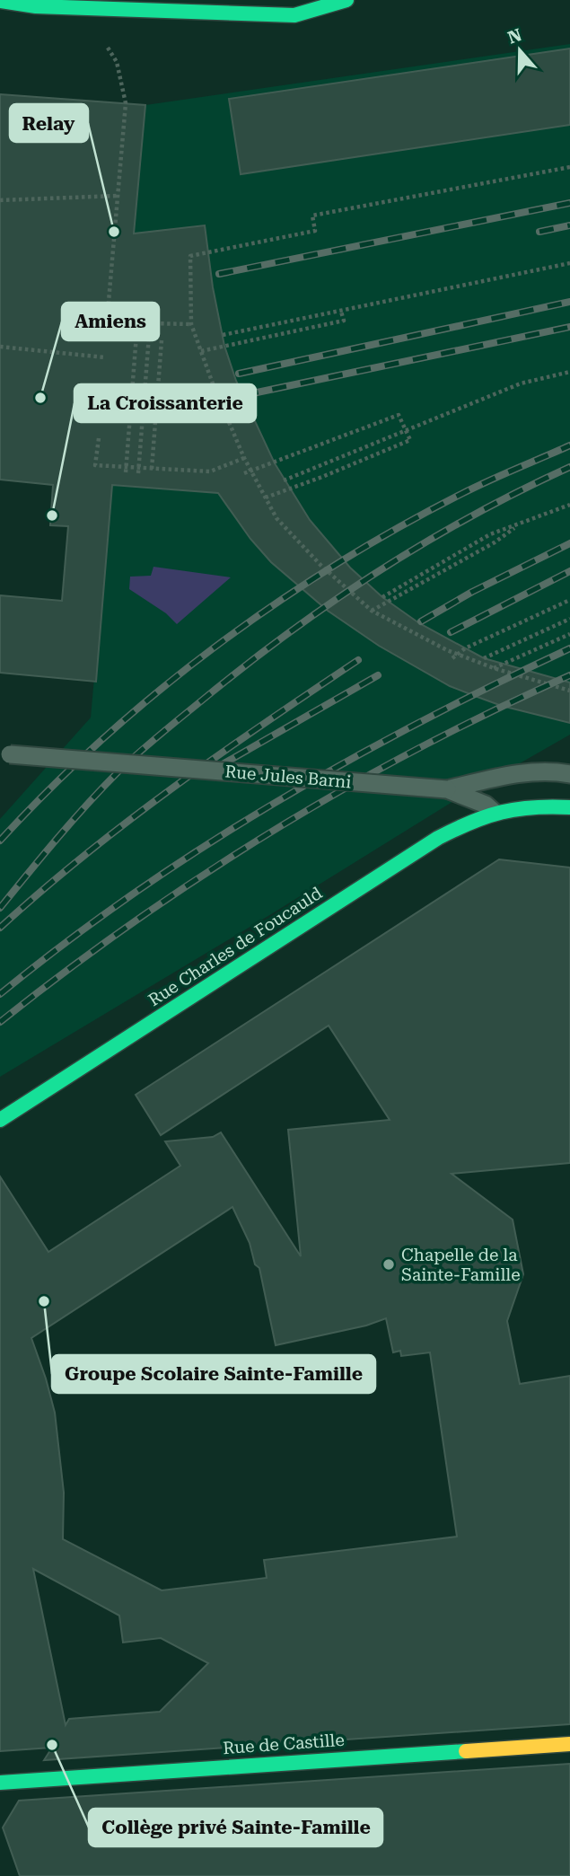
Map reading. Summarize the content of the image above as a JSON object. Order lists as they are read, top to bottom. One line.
{"streets":{"street":["Rue Charles de Foucauld","Rue de Castille"],"lane":["Rue Jules Barni"]},"crossings":[["Rue Jules Barni","Rue Charles de Foucauld"]],"places":["Relay","Amiens","La Croissanterie","Chapelle de la Sainte-Famille","Groupe Scolaire Sainte-Famille","Collège privé Sainte-Famille"],"north":"top"}
